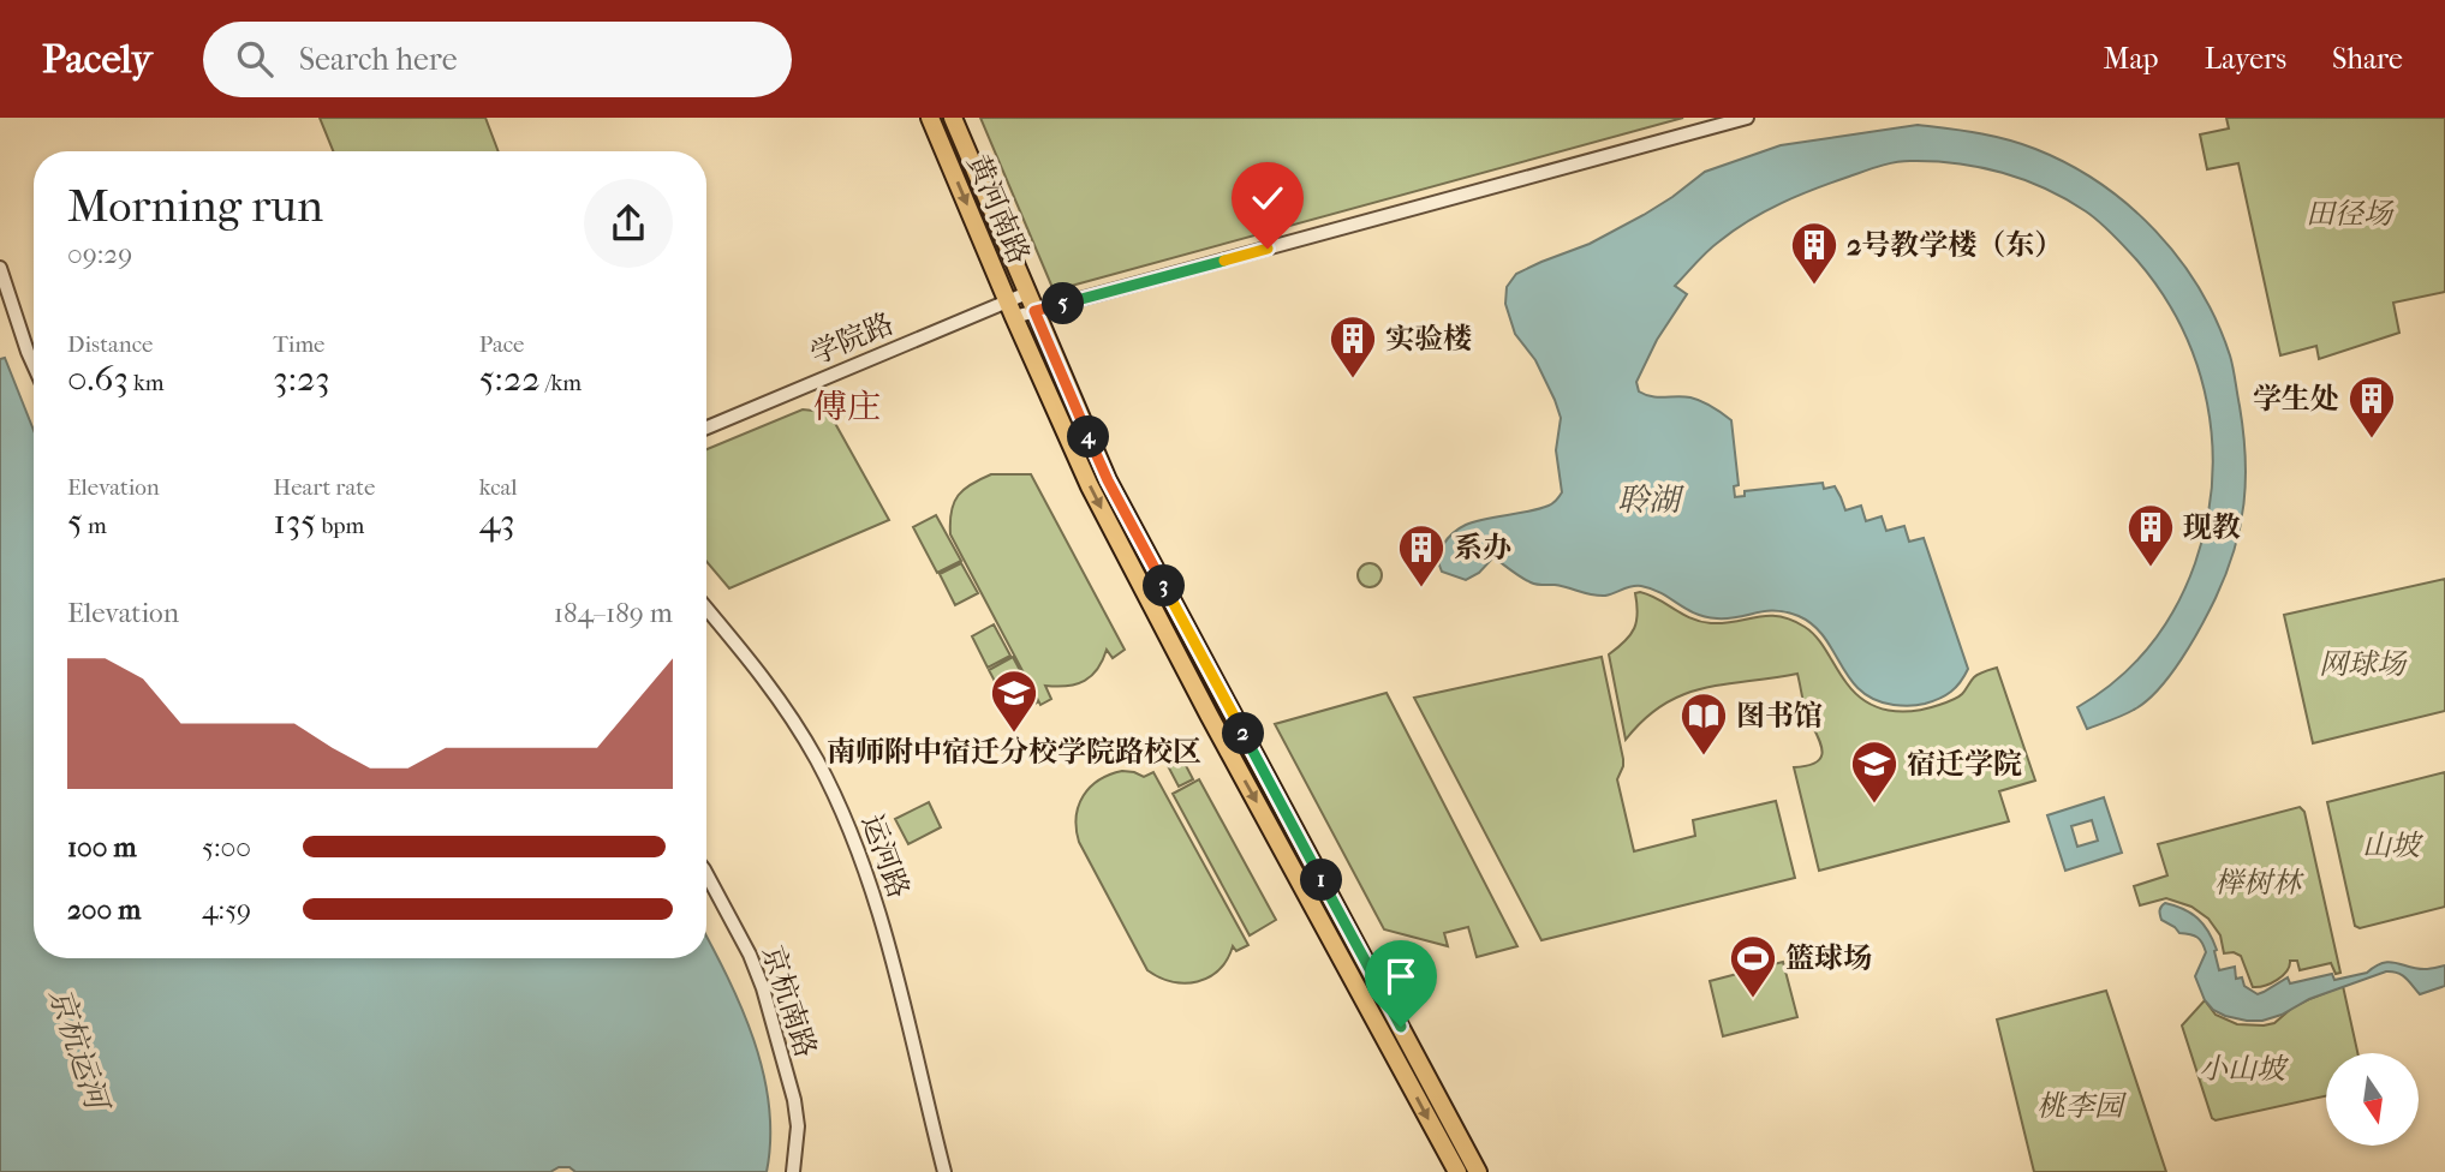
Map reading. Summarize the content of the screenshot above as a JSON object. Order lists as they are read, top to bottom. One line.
{"streets":{"main road":["黄河南路"],"street":["学院路","运河路","京杭南路"]},"crossings":[["黄河南路","学院路"]],"districts":["傅庄"],"water":["聆湖","京杭运河"],"parks":["田径场","网球场","山坡","榉树林","小山坡","桃李园"],"places":{"building":["2号教学楼（东）","实验楼","学生处","现教","系办"],"school or university":["南师附中宿迁分校学院路校区","宿迁学院"],"library":["图书馆"],"sports":["篮球场"]},"north":"bottom","page":{"header":"Pacely","search":"Search here","nav":["Map","Layers","Share"],"heading":["Morning run","09:29"],"pins":["5","4","3","2","1"],"stats":[["Distance","0.63 km"],["Time","3:23"],["Pace","5:22 /km"],["Elevation","5 m"],["Heart rate","135 bpm"],["kcal","43"]],"chart":["Elevation","184–189 m"],"list":[{"name":"100 m","note":"5:00"},{"name":"200 m","note":"4:59"}]}}
